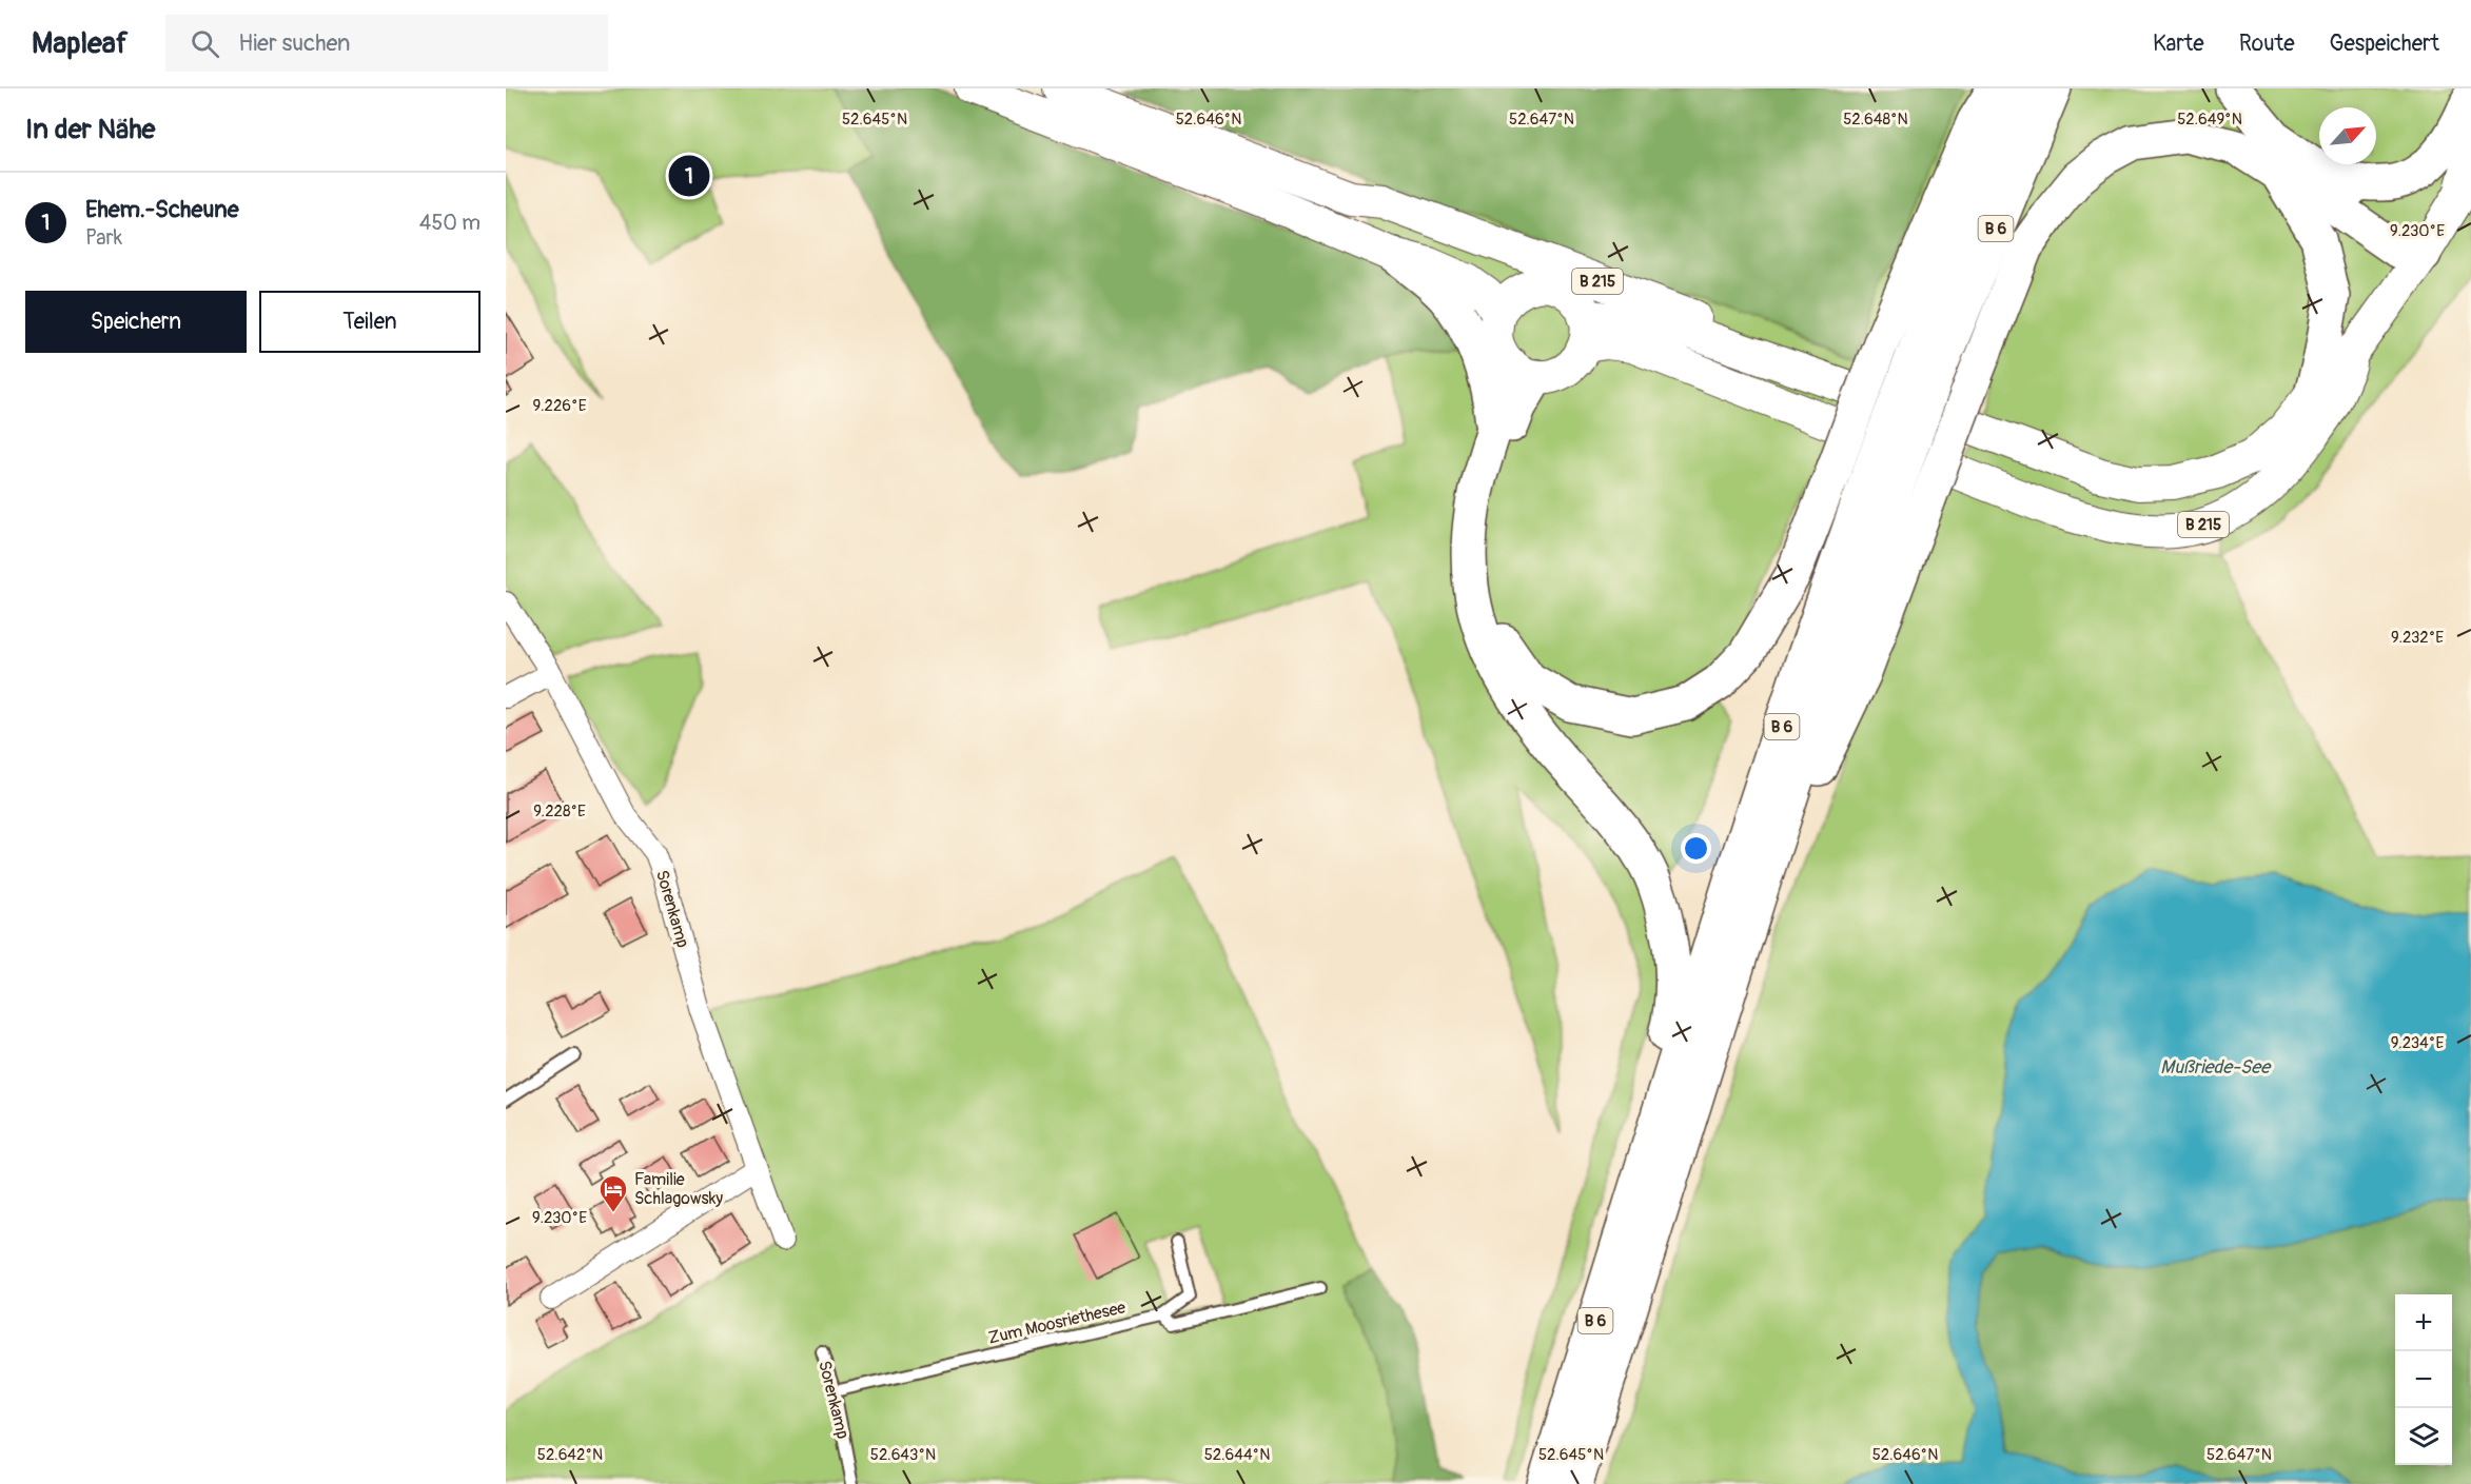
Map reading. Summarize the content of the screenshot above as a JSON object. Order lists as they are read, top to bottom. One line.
{"streets":{"highway":["B 6"],"main road":["B 215"],"street":["Sorenkamp"],"lane":["Zum Moosriethesee"]},"crossings":[["Sorenkamp","Zum Moosriethesee"]],"water":["Mußriede-See"],"places":{"hotel":["Familie Schlagowsky"]},"north":"top right","page":{"header":"Mapleaf","search":"Hier suchen","nav":["Karte","Route","Gespeichert"],"heading":"In der Nähe","pins":"1","list":[{"mark":"1","name":"Ehem.-Scheune","note":"Park","value":"450 m"}],"buttons":["Speichern","Teilen"],"map_buttons":["+","−"]},"coordinates":["52.645°N","52.646°N","52.647°N","52.648°N","52.649°N","9.230°E","9.226°E","9.232°E","9.228°E","9.234°E","52.642°N","52.643°N","52.644°N"]}
